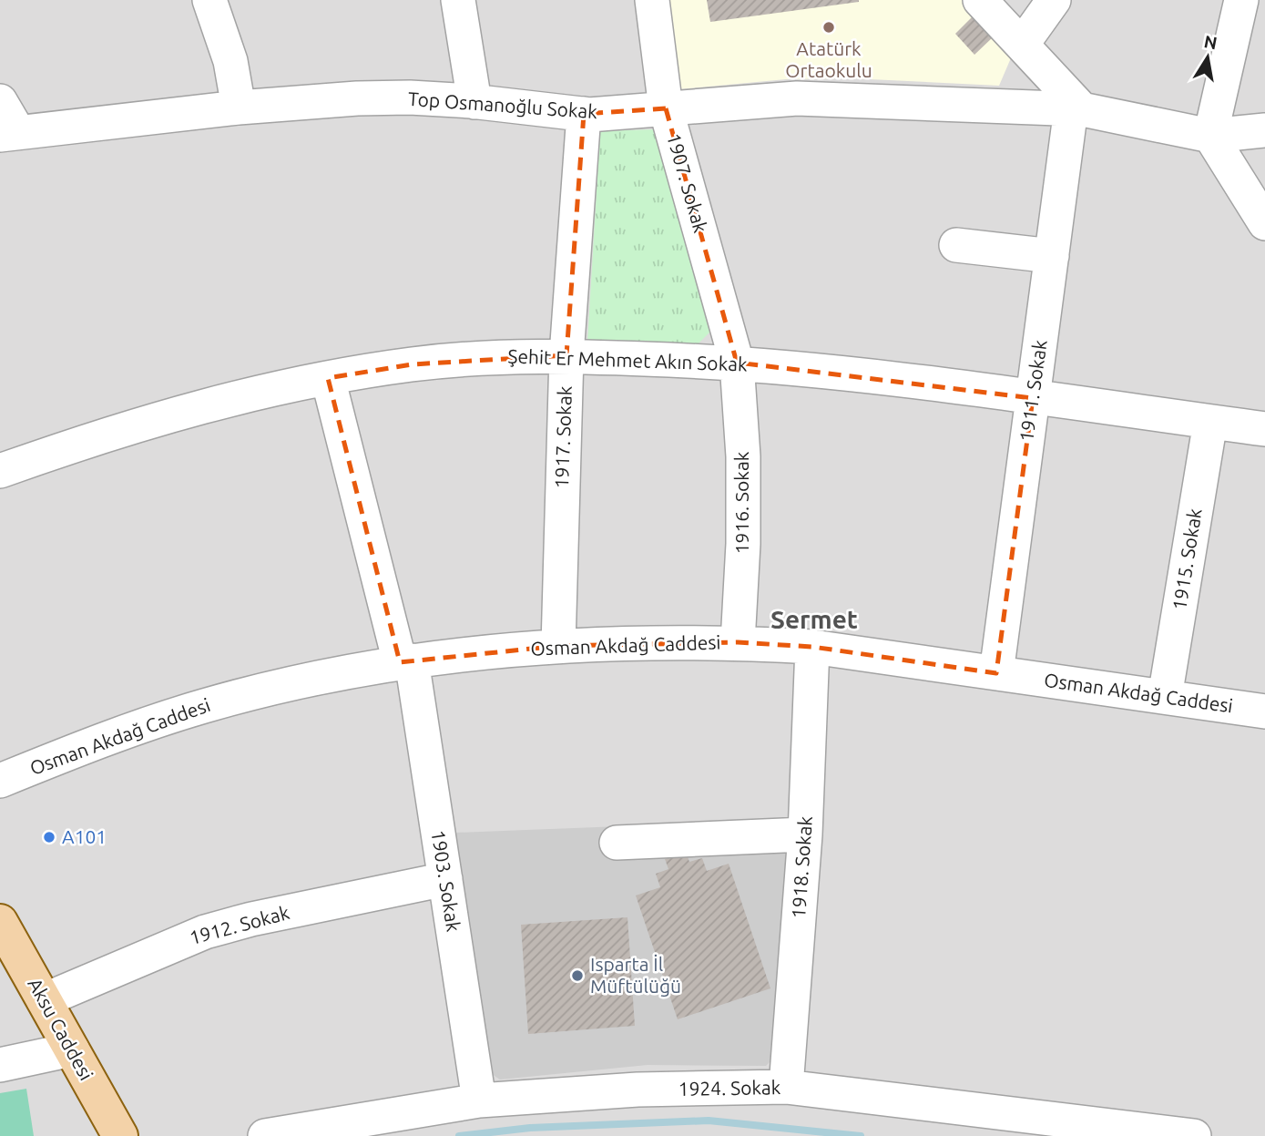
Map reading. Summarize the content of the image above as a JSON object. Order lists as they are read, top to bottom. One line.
{"streets":{"main road":["Aksu Caddesi"],"street":["Top Osmanoğlu Sokak","1907. Sokak","Şehit Er Mehmet Akın Sokak","1911. Sokak","1917. Sokak","1916. Sokak","1915. Sokak","Osman Akdağ Caddesi","1918. Sokak","1903. Sokak","1912. Sokak","1924. Sokak"]},"crossings":[["Top Osmanoğlu Sokak","1907. Sokak"],["Top Osmanoğlu Sokak","1911. Sokak"],["Top Osmanoğlu Sokak","1917. Sokak"],["1907. Sokak","Şehit Er Mehmet Akın Sokak"],["1907. Sokak","1916. Sokak"],["Şehit Er Mehmet Akın Sokak","1911. Sokak"],["Şehit Er Mehmet Akın Sokak","1917. Sokak"],["Şehit Er Mehmet Akın Sokak","1916. Sokak"],["Şehit Er Mehmet Akın Sokak","1915. Sokak"],["Şehit Er Mehmet Akın Sokak","1903. Sokak"],["1911. Sokak","Osman Akdağ Caddesi"],["1917. Sokak","Osman Akdağ Caddesi"],["1916. Sokak","Osman Akdağ Caddesi"],["1915. Sokak","Osman Akdağ Caddesi"],["Osman Akdağ Caddesi","1918. Sokak"],["Osman Akdağ Caddesi","1903. Sokak"],["1918. Sokak","1924. Sokak"],["1903. Sokak","1912. Sokak"],["1903. Sokak","1924. Sokak"],["1912. Sokak","Aksu Caddesi"]],"districts":["Sermet"],"places":["Atatürk Ortaokulu","A101","Isparta İl Müftülüğü"],"north":"top"}
